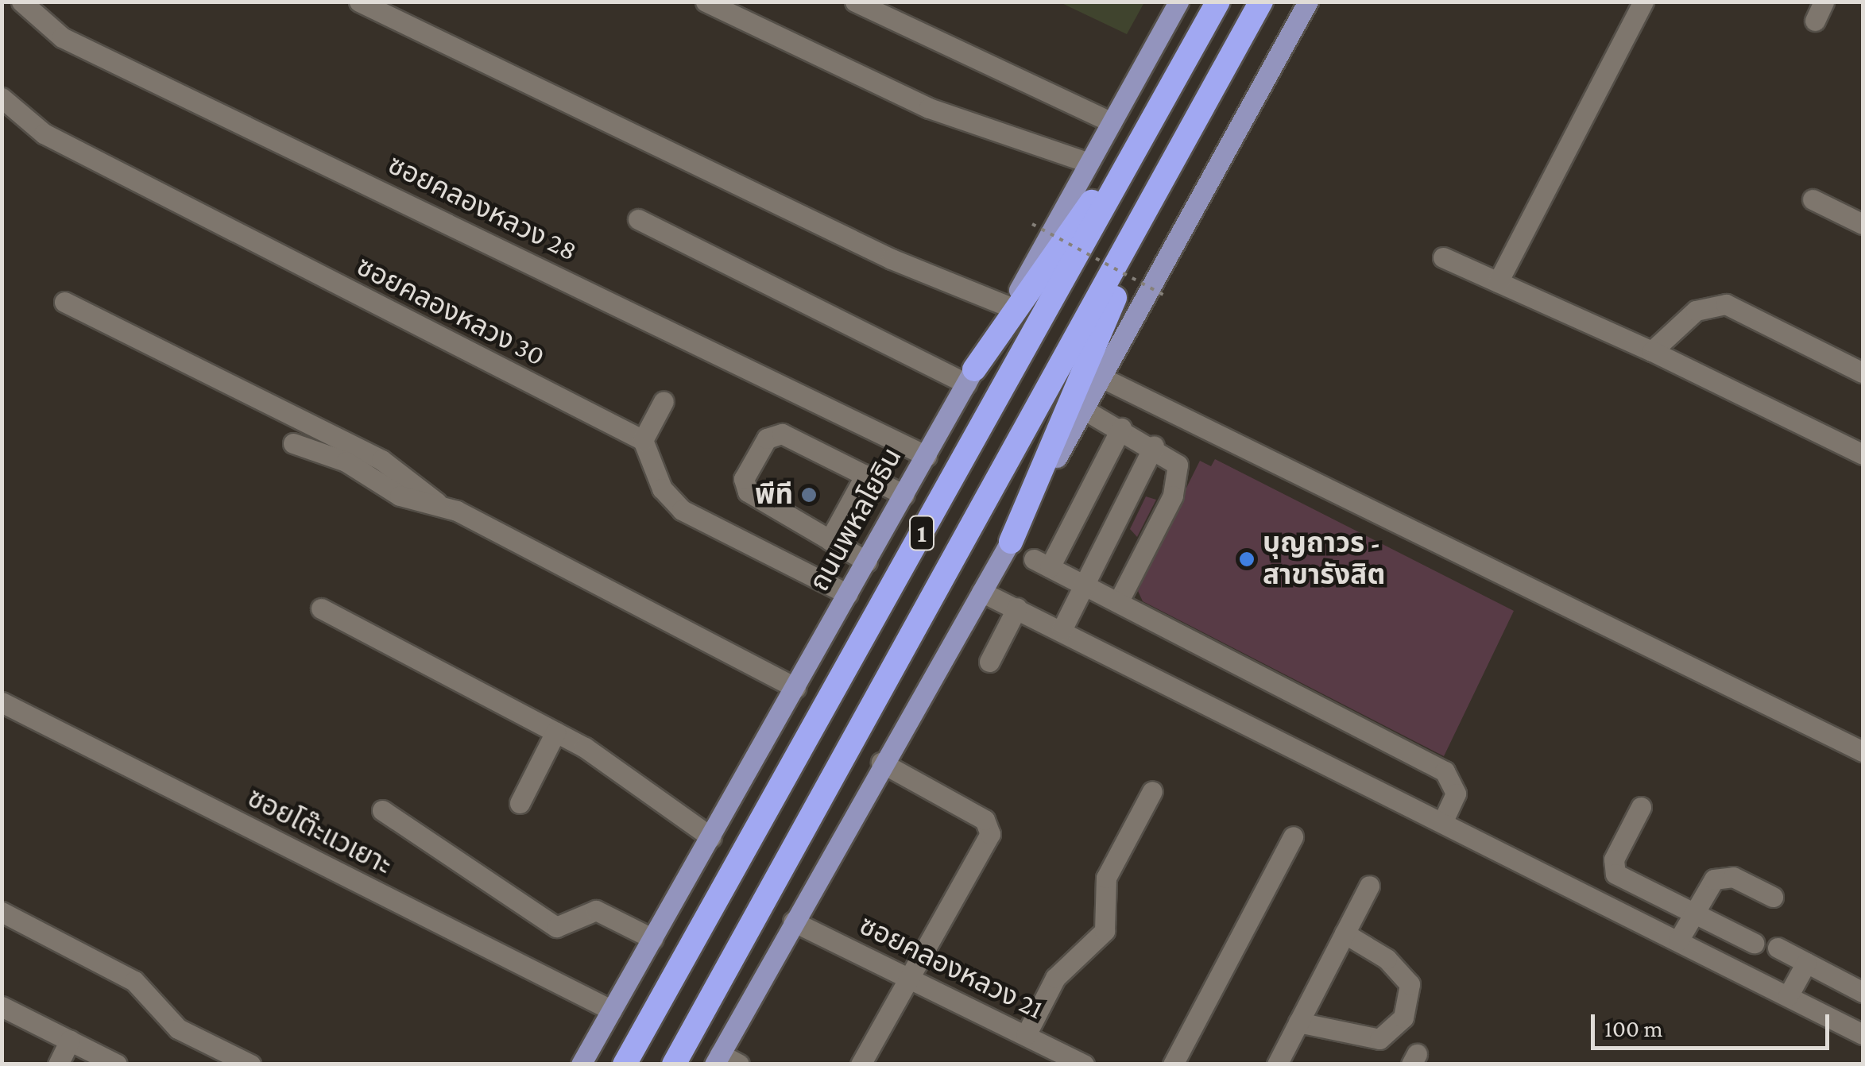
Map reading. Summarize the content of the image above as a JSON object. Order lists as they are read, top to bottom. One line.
{"streets":{"highway":["1"],"main road":["ถนนพหลโยธิน"],"street":["ซอยคลองหลวง 28","ซอยคลองหลวง 30","ซอยโต๊ะแวเยาะ","ซอยคลองหลวง 21"]},"crossings":[["ซอยคลองหลวง 28","ถนนพหลโยธิน"],["ถนนพหลโยธิน","ซอยโต๊ะแวเยาะ"]],"places":["พีที","บุญถาวร - สาขารังสิต"],"scale_bar":"100 m"}
